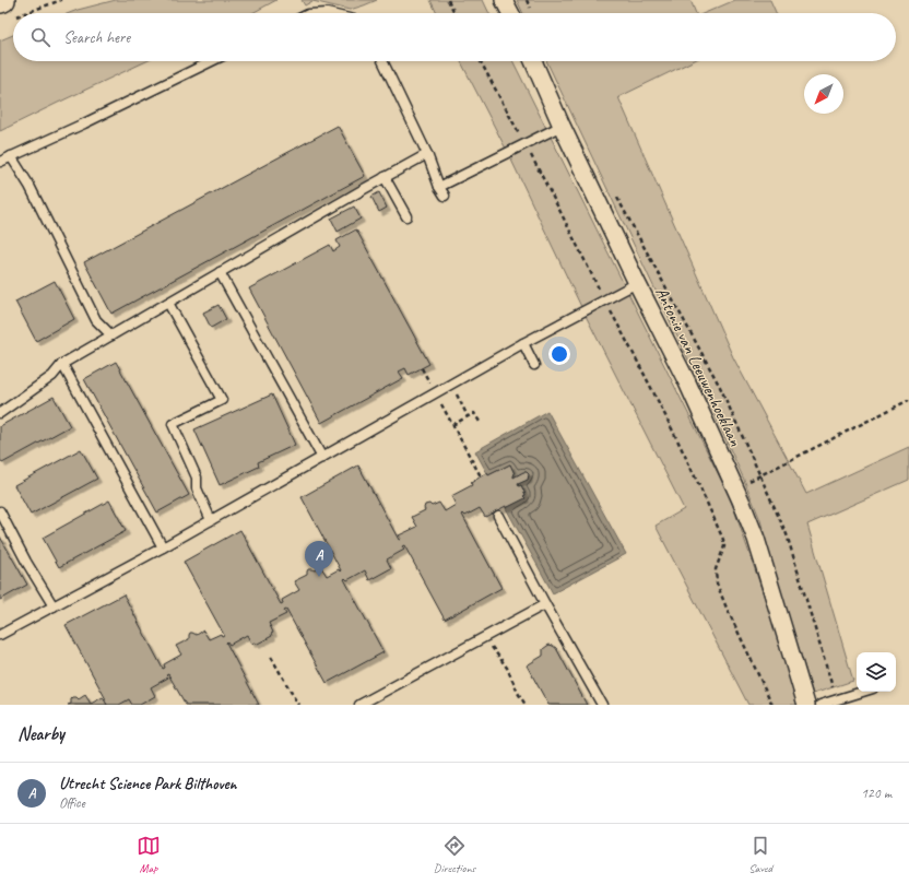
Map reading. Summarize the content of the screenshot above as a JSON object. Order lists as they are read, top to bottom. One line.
{"streets":{"street":["Antonie van Leeuwenhoeklaan"]},"north":"bottom left","page":{"search":"Search here","pins":"A","heading":"Nearby","list":[{"mark":"A","name":"Utrecht Science Park Bilthoven","note":"Office","value":"120 m"}],"nav":["Map","Directions","Saved"]}}
